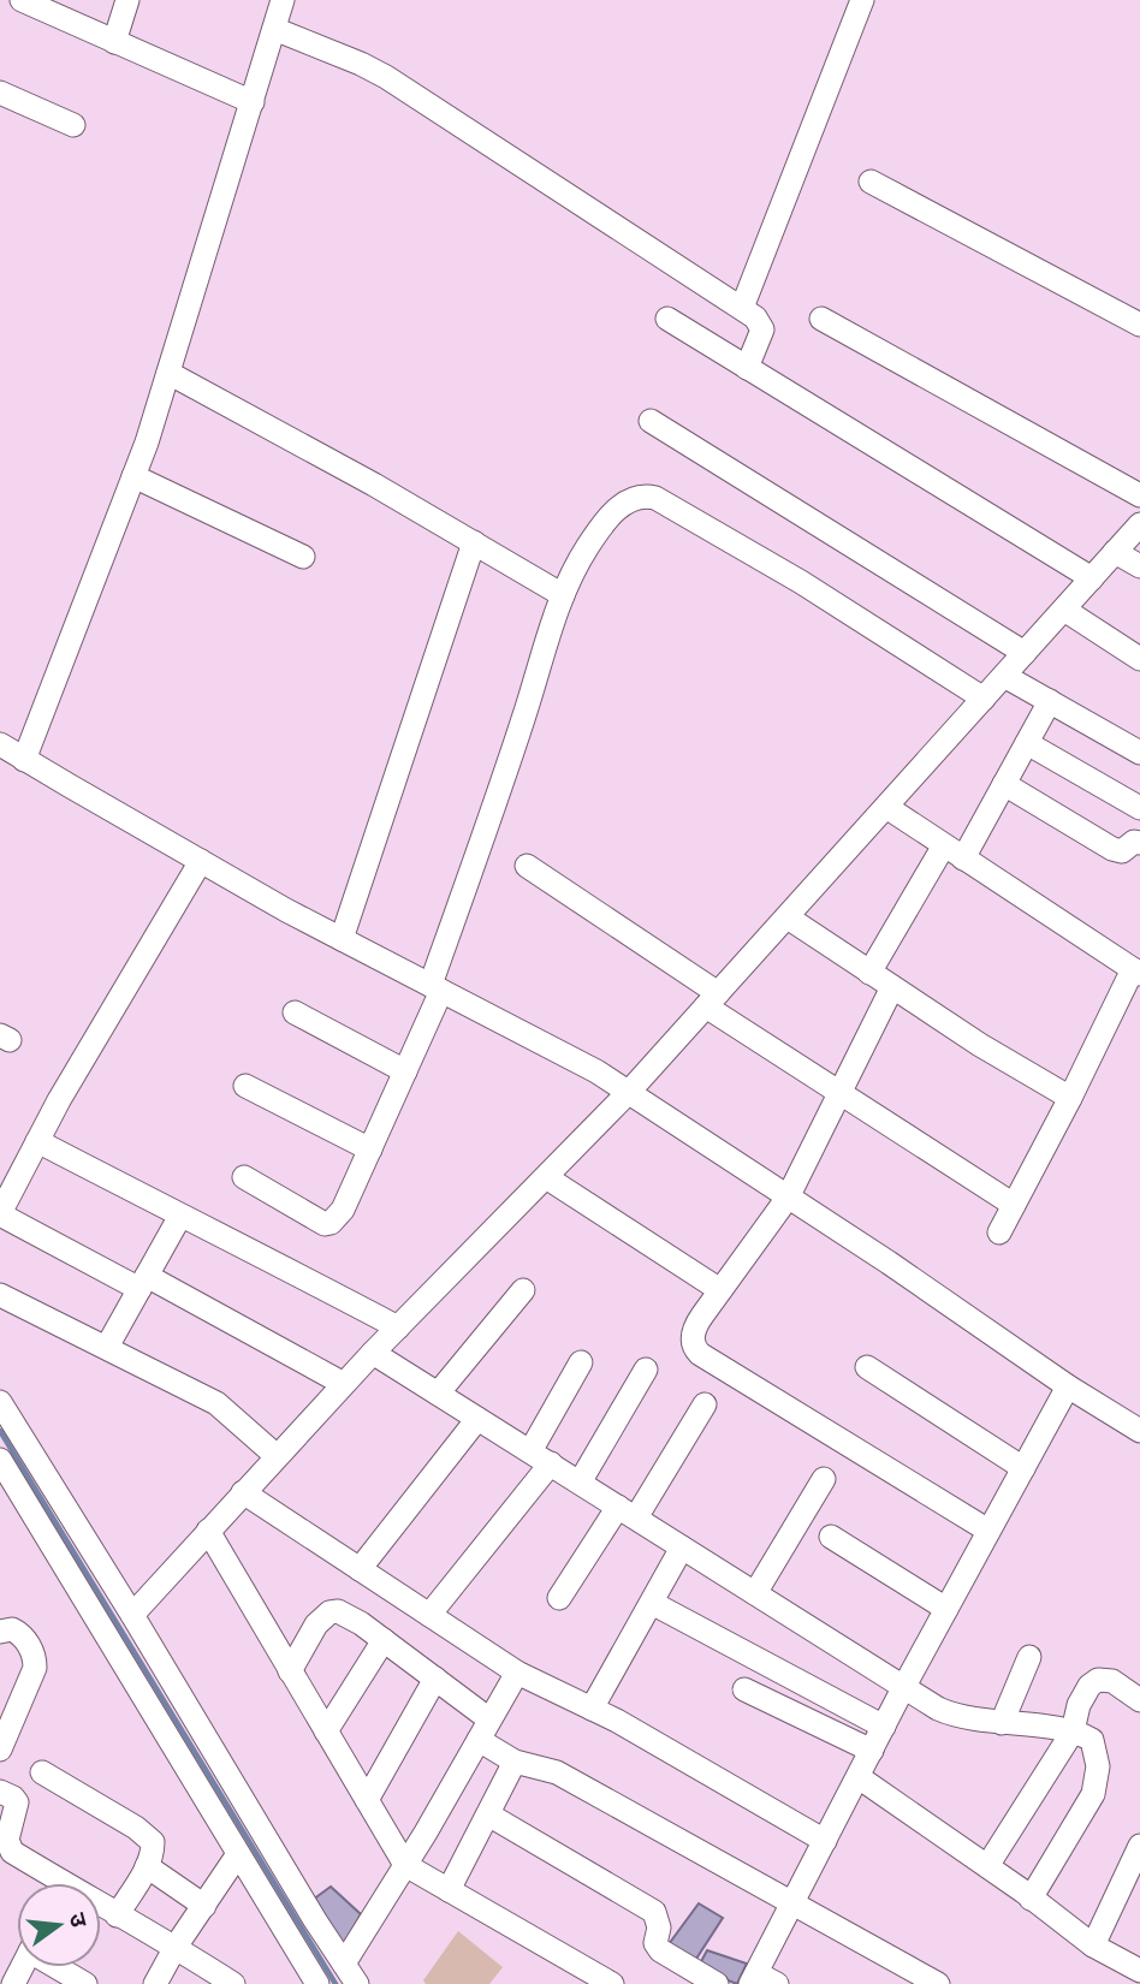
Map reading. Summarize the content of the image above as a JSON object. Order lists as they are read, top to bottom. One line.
{"north":"right"}
